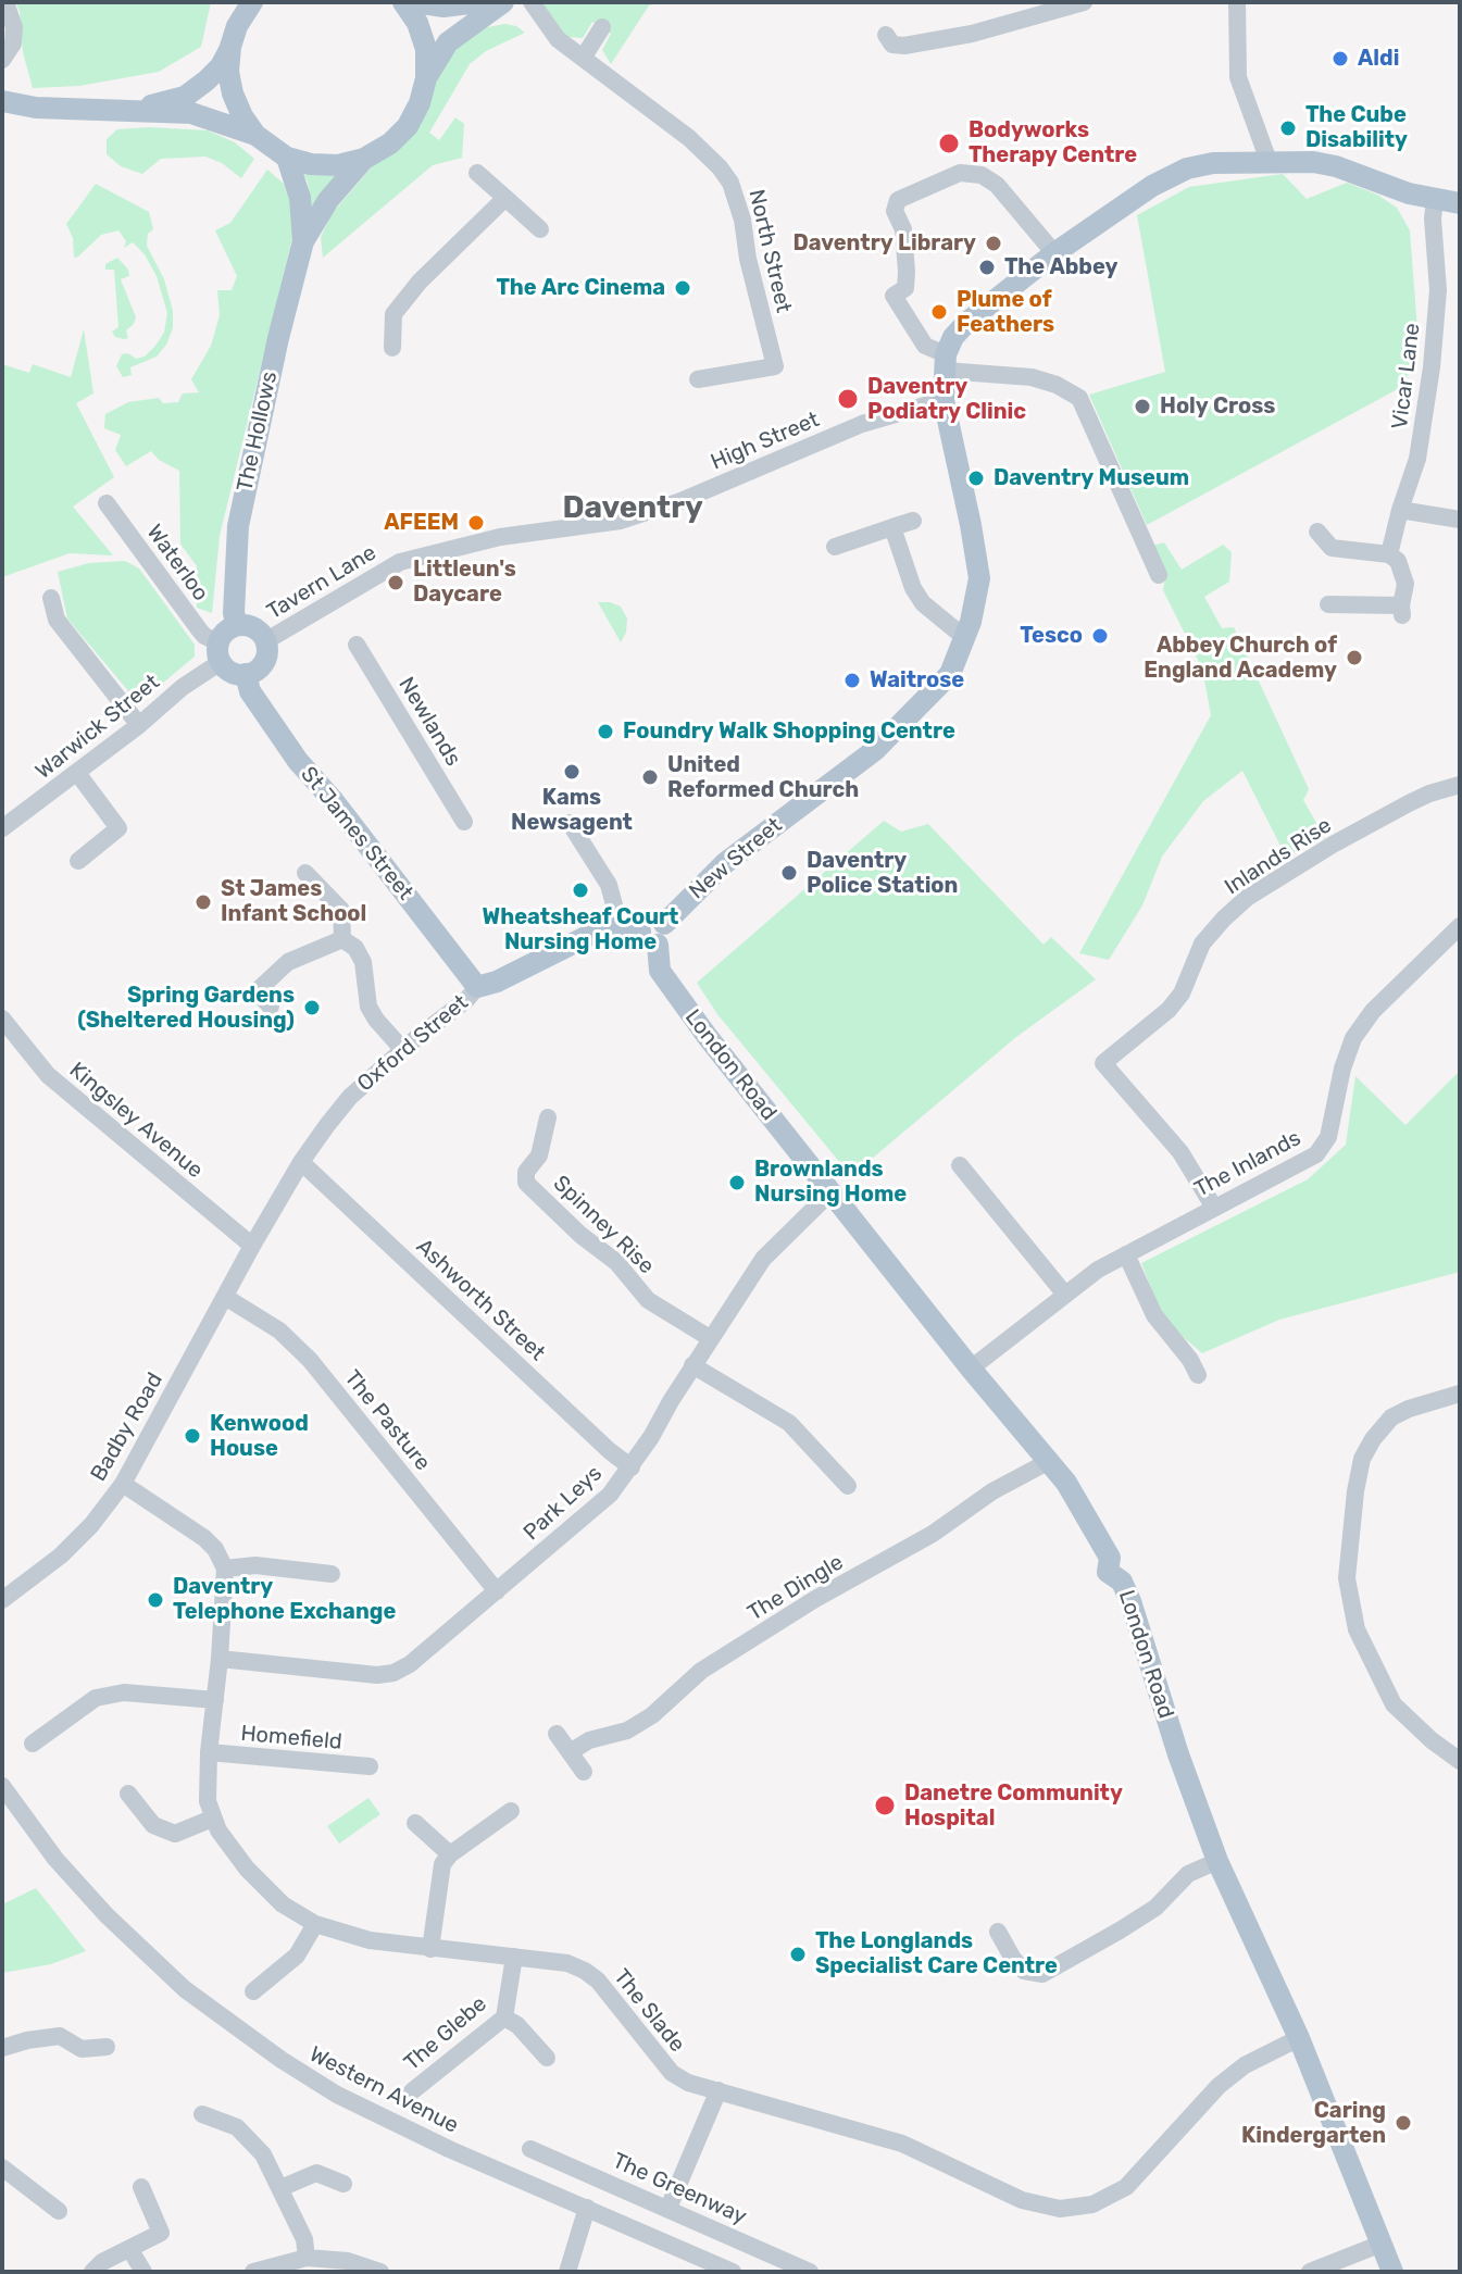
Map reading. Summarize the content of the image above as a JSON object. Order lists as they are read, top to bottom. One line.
{"streets":{"main road":["The Hollows","St James Street","New Street","Oxford Street","London Road"],"street":["North Street","Vicar Lane","High Street","Waterloo","Tavern Lane","Newlands","Warwick Street","Inlands Rise","Kingsley Avenue","The Inlands","Spinney Rise","Ashworth Street","The Pasture","Badby Road","Park Leys","The Dingle","Homefield","The Slade","The Glebe","Western Avenue","The Greenway"]},"crossings":[["The Hollows","Waterloo"],["The Hollows","Tavern Lane"],["The Hollows","Warwick Street"],["The Hollows","St James Street"],["High Street","Tavern Lane"],["High Street","New Street"],["Waterloo","Tavern Lane"],["Waterloo","Warwick Street"],["Waterloo","St James Street"],["Tavern Lane","Warwick Street"],["Tavern Lane","St James Street"],["Warwick Street","St James Street"],["St James Street","Oxford Street"],["Inlands Rise","The Inlands"],["New Street","Oxford Street"],["New Street","London Road"],["Oxford Street","London Road"],["Oxford Street","Kingsley Avenue"],["Oxford Street","Ashworth Street"],["Oxford Street","Badby Road"],["London Road","The Inlands"],["London Road","Park Leys"],["London Road","The Dingle"],["London Road","The Slade"],["Kingsley Avenue","Badby Road"],["Spinney Rise","Park Leys"],["Ashworth Street","Park Leys"],["The Pasture","Badby Road"],["The Pasture","Park Leys"],["Park Leys","The Slade"],["Homefield","The Slade"],["The Slade","The Glebe"]],"districts":["Daventry"],"places":["Aldi","The Cube Disability","Bodyworks Therapy Centre","Daventry Library","The Abbey","The Arc Cinema","Plume of Feathers","Daventry Podiatry Clinic","Holy Cross","Daventry Museum","AFEEM","Littleun's Daycare","Tesco","Abbey Church of England Academy","Waitrose","Foundry Walk Shopping Centre","Kams Newsagent","United Reformed Church","Daventry Police Station","Wheatsheaf Court Nursing Home","St James Infant School","Spring Gardens (Sheltered Housing)","Brownlands Nursing Home","Kenwood House","Daventry Telephone Exchange","Danetre Community Hospital","The Longlands Specialist Care Centre","Caring Kindergarten"]}
